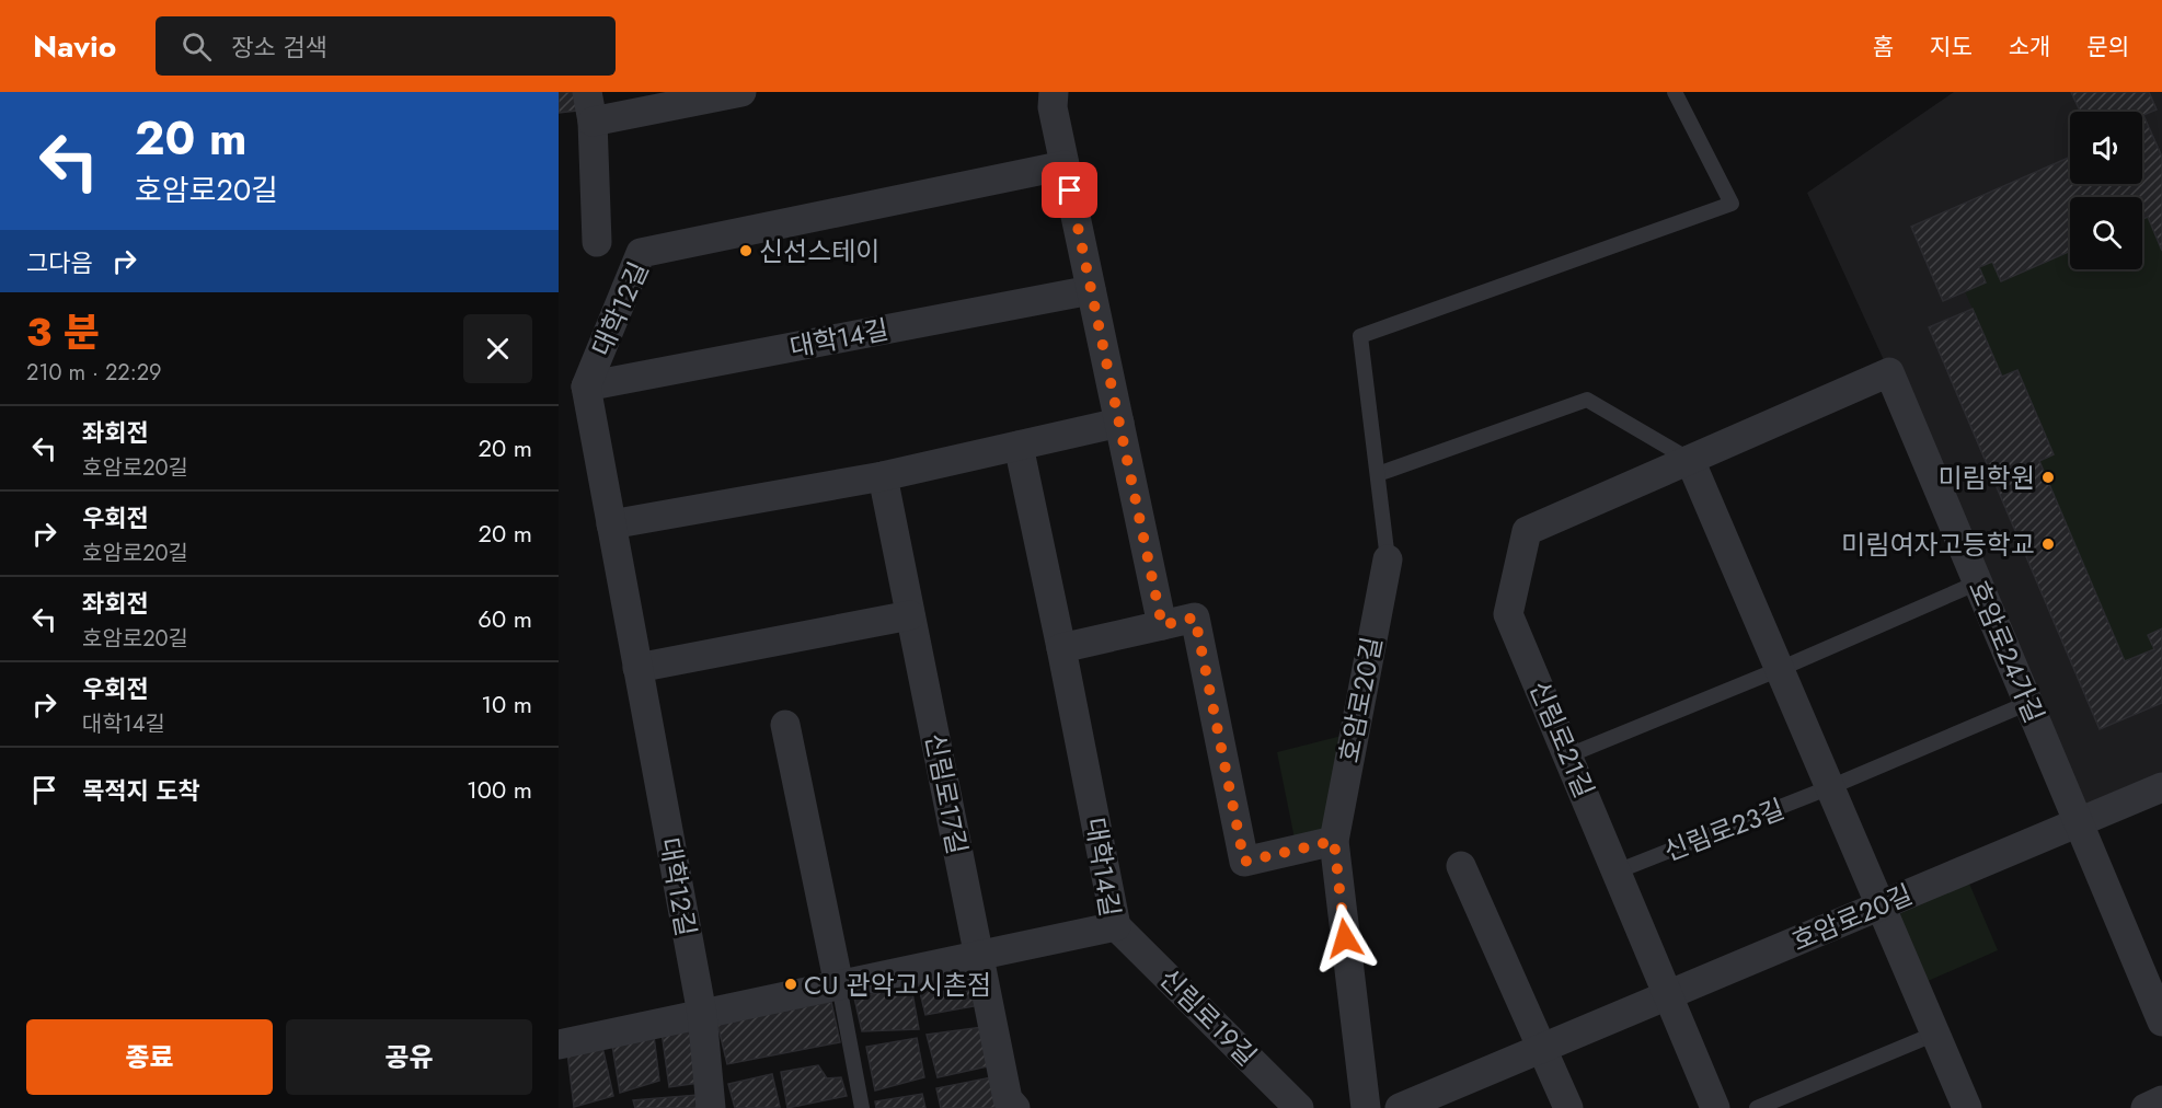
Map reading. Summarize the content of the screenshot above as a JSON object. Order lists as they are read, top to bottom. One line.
{"streets":{"street":["대학12길","대학14길","호암로24가길","호암로20길","신림로21길","신림로17길","신림로19길"],"lane":["신림로23길"]},"crossings":[["대학12길","대학14길"],["대학14길","신림로17길"],["대학14길","신림로19길"],["호암로24가길","호암로20길"],["호암로24가길","신림로21길"],["호암로24가길","신림로23길"],["호암로20길","신림로21길"],["신림로21길","신림로23길"]],"places":["신선스테이","미림학원","미림여자고등학교","CU 관악고시촌점"],"page":{"header":"Navio","search":"장소 검색","nav":["홈","지도","소개","문의"],"turn":["20 m","호암로20길"],"then":"그다음","heading":["3 분","210 m · 22:29"],"list":[{"name":"좌회전","note":"호암로20길","value":"20 m"},{"name":"우회전","note":"호암로20길","value":"20 m"},{"name":"좌회전","note":"호암로20길","value":"60 m"},{"name":"우회전","note":"대학14길","value":"10 m"},{"name":"목적지 도착","value":"100 m"}],"buttons":["종료","공유"]}}
